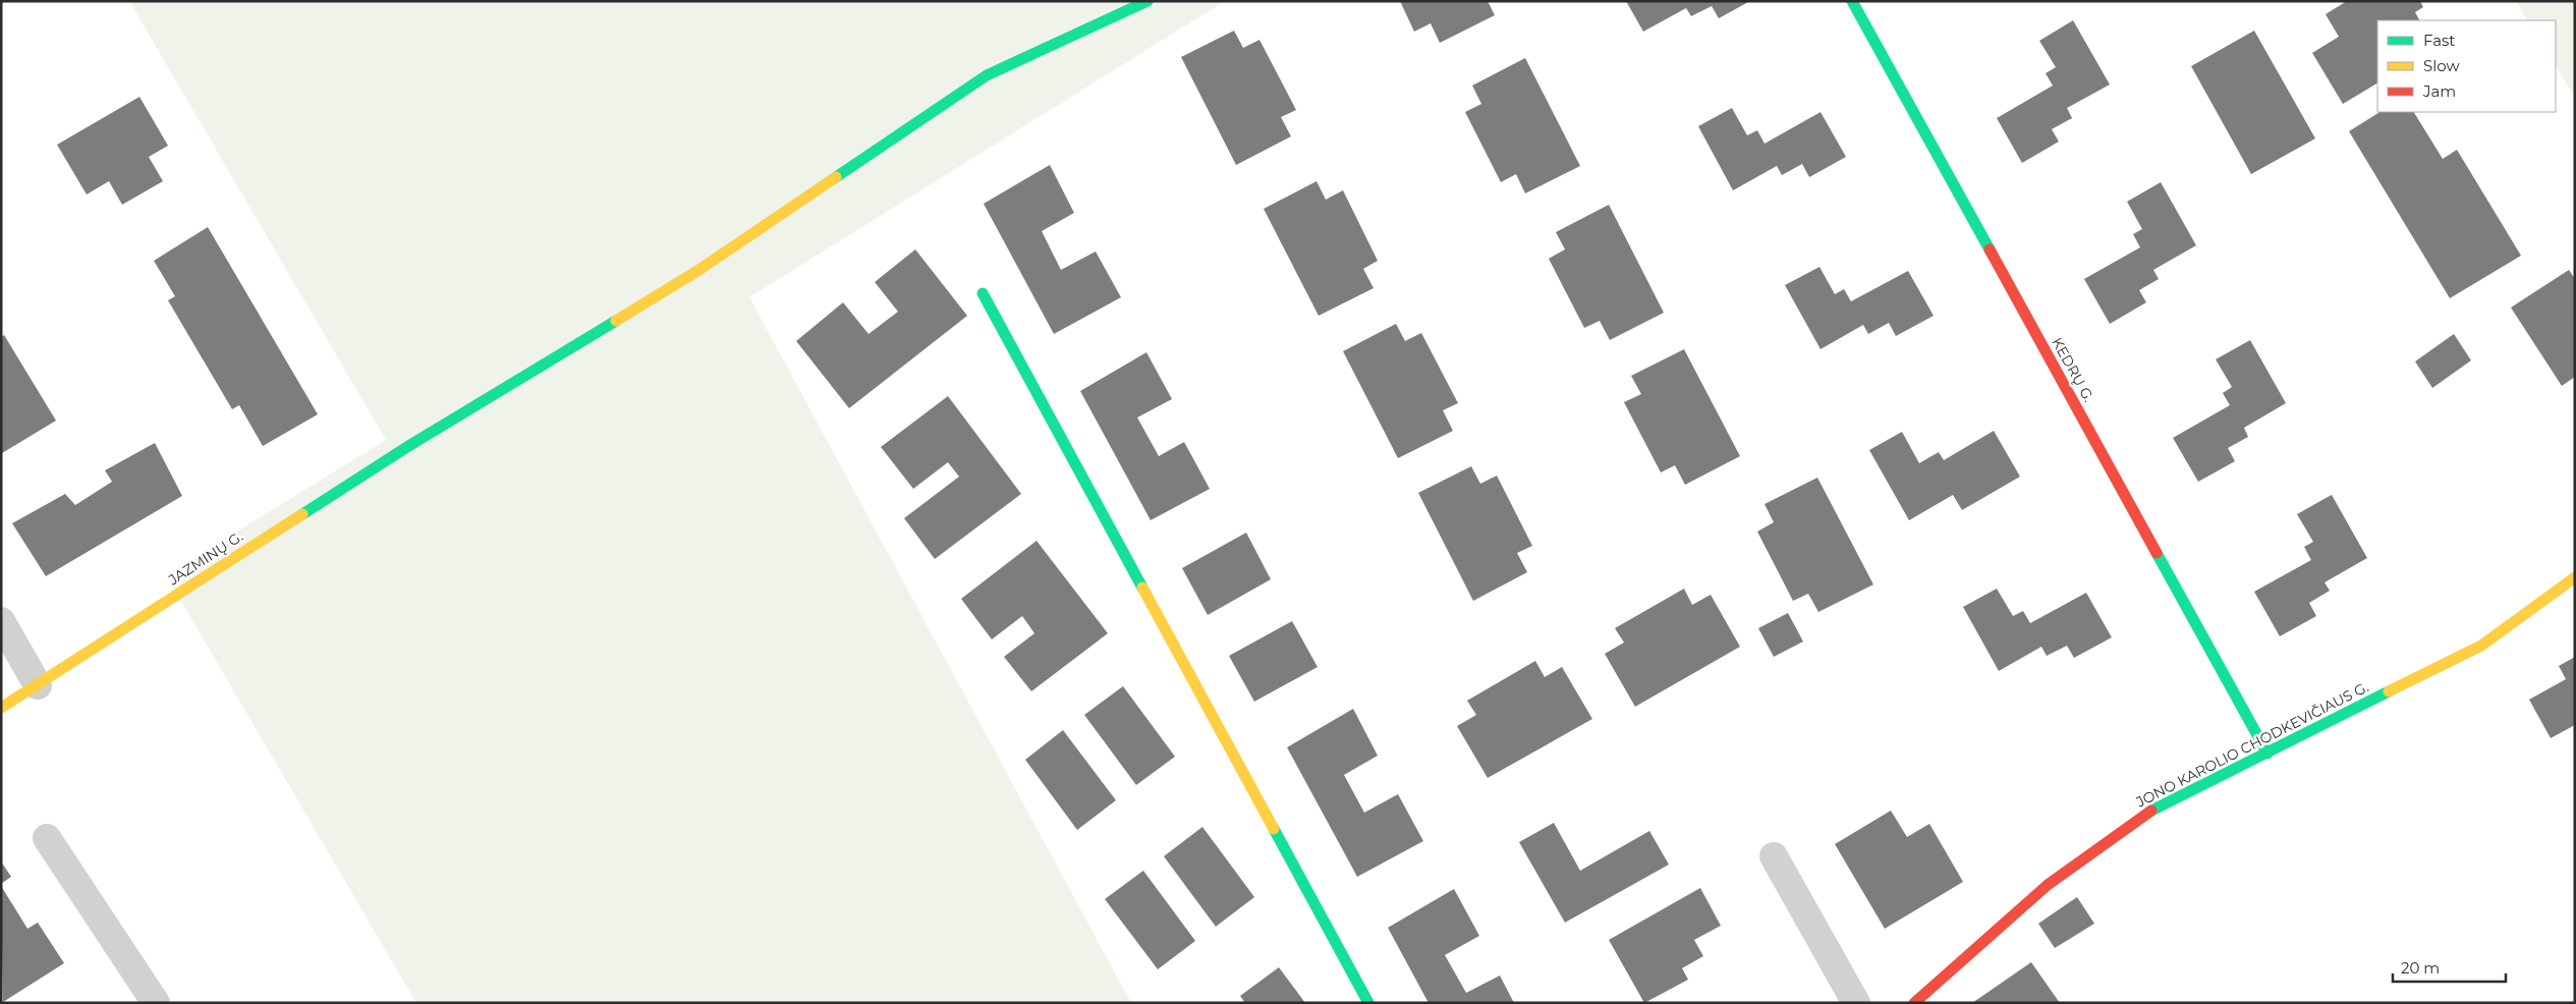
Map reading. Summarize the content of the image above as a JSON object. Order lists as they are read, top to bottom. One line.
{"streets":{"street":["KEDRŲ G.","JAZMINŲ G.","JONO KAROLIO CHODKEVIČIAUS G."]},"crossings":[["KEDRŲ G.","JONO KAROLIO CHODKEVIČIAUS G."]],"legend":["Fast","Slow","Jam"],"scale_bar":"20 m"}
